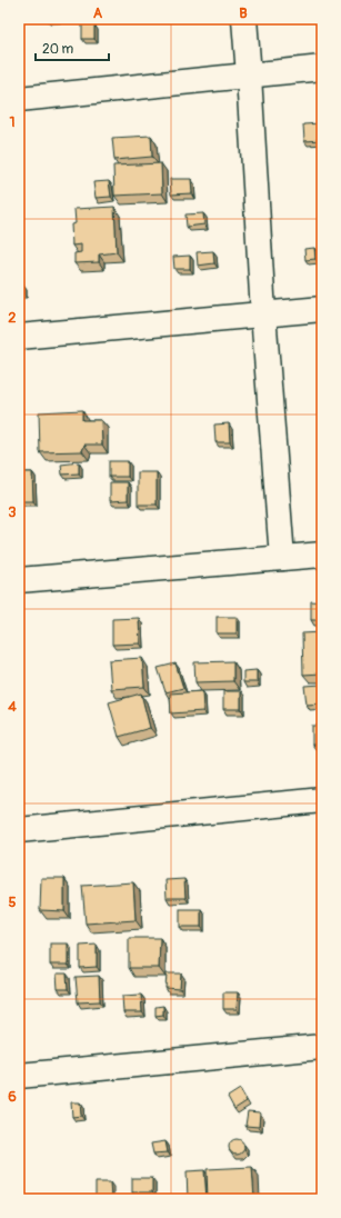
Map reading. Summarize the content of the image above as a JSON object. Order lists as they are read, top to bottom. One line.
{"scale_bar":"20 m","grid":{"columns":["A","B"],"rows":["1","2","3","4","5","6"]}}
